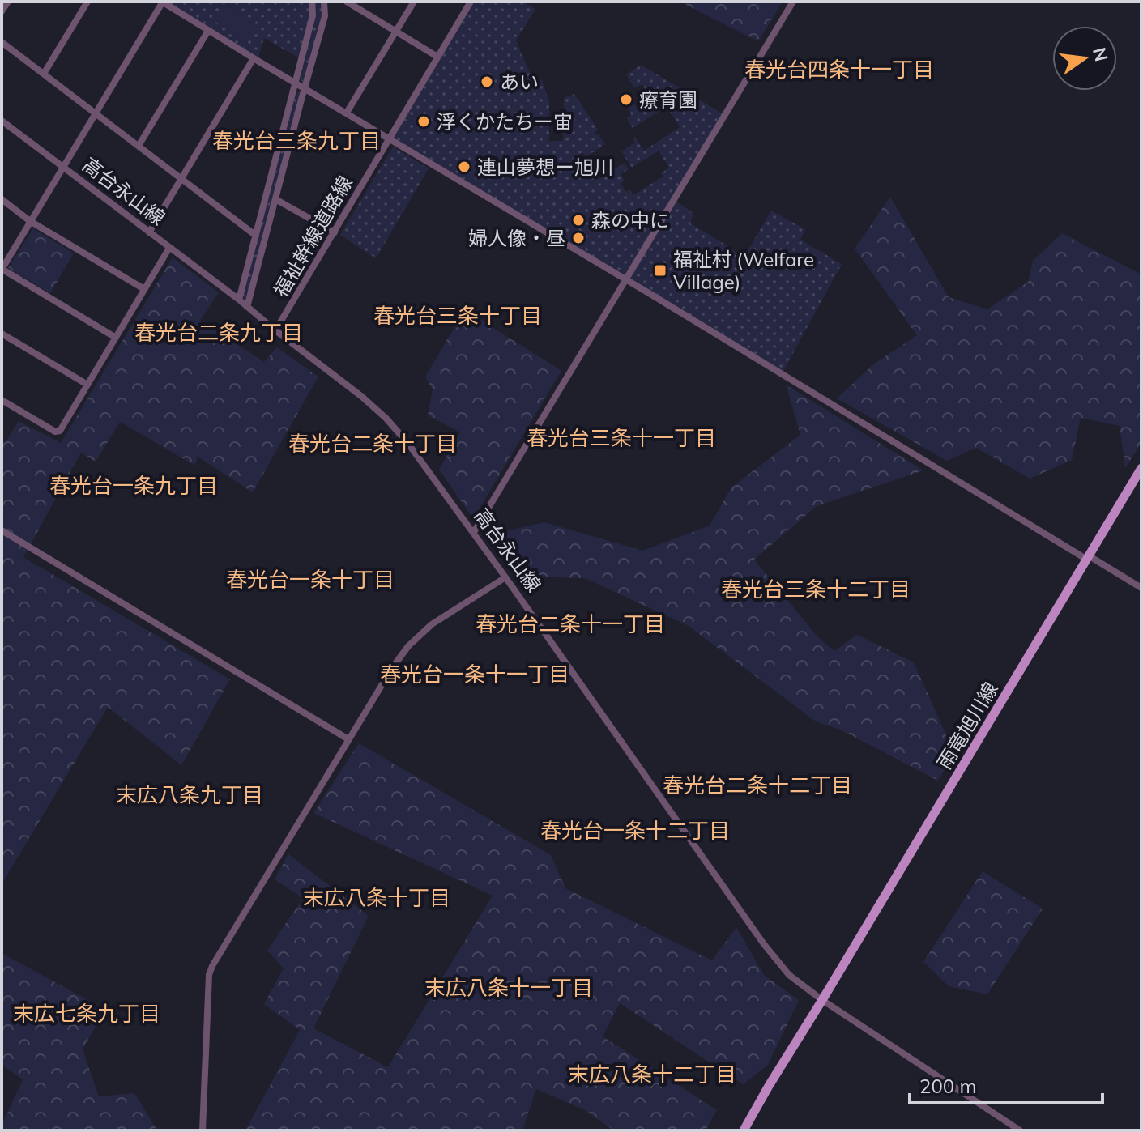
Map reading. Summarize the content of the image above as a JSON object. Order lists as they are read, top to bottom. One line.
{"streets":{"main road":["雨竜旭川線"],"street":["高台永山線","福祉幹線道路線"]},"crossings":[["高台永山線","福祉幹線道路線"],["高台永山線","雨竜旭川線"]],"districts":["春光台四条十一丁目","春光台三条九丁目","春光台三条十丁目","春光台二条九丁目","春光台三条十一丁目","春光台二条十丁目","春光台一条九丁目","春光台一条十丁目","春光台三条十二丁目","春光台二条十一丁目","春光台一条十一丁目","春光台二条十二丁目","末広八条九丁目","春光台一条十二丁目","末広八条十丁目","末広八条十一丁目","末広七条九丁目","末広八条十二丁目"],"places":{"other":["あい","療育園","浮くかたちー宙","連山夢想ー旭川","森の中に","婦人像・昼"],"transit":["福祉村 (Welfare Village)"]},"scale_bar":"200 m","north":"right"}
